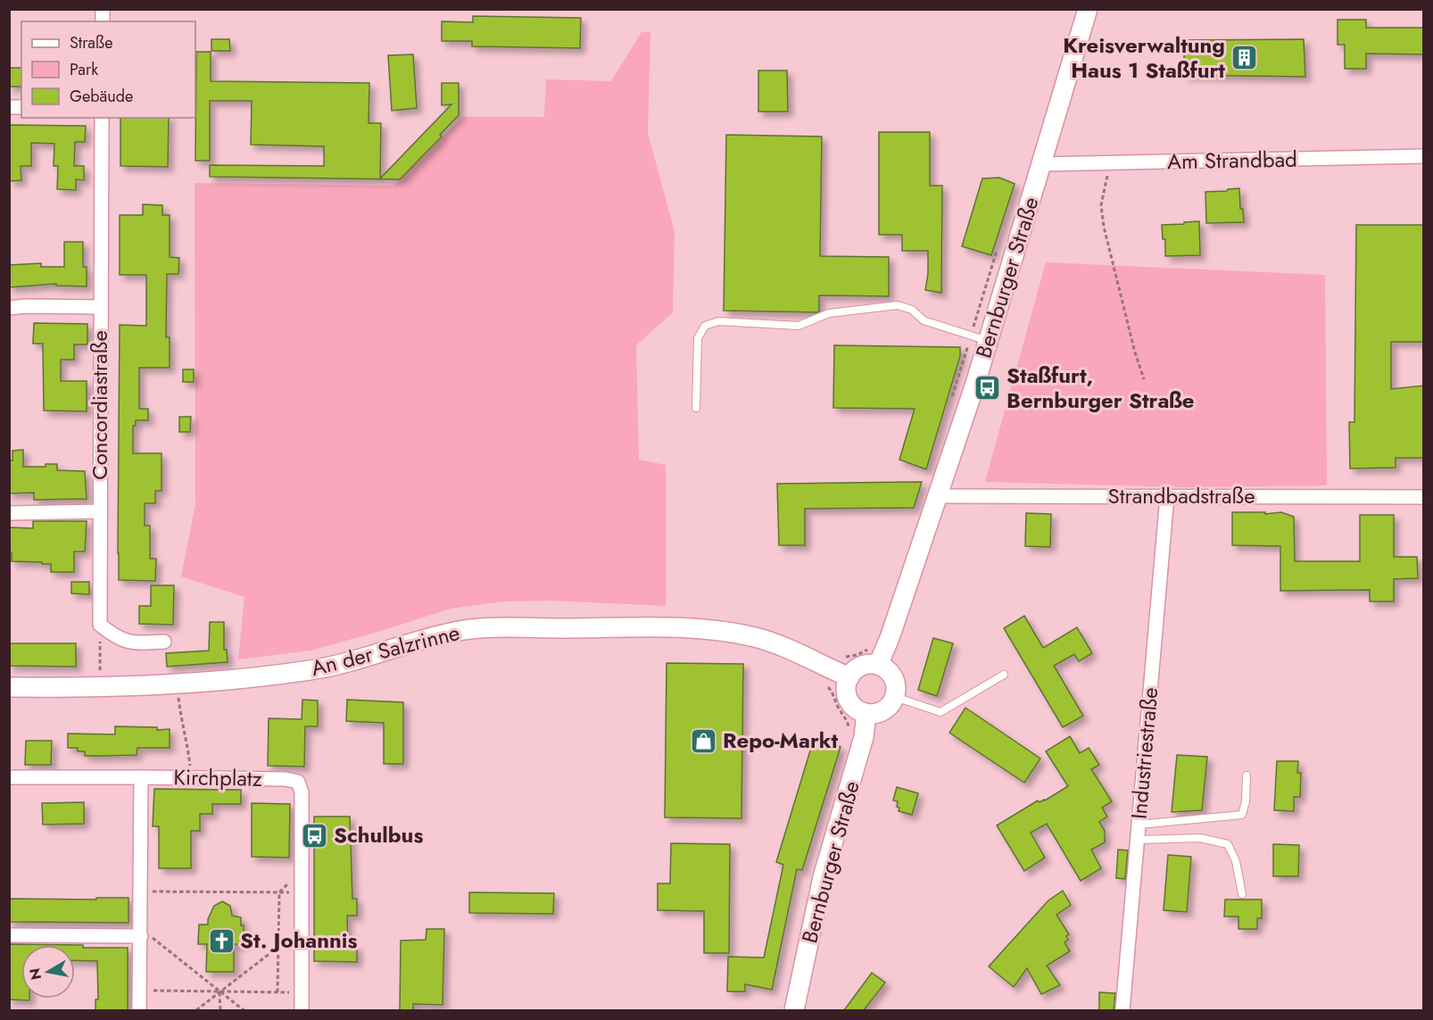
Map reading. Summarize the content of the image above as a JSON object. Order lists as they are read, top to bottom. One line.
{"streets":{"main road":["Bernburger Straße","An der Salzrinne"],"street":["Am Strandbad","Concordiastraße","Strandbadstraße","Industriestraße","Kirchplatz"]},"crossings":[["Am Strandbad","Bernburger Straße"],["Bernburger Straße","Strandbadstraße"],["Bernburger Straße","An der Salzrinne"],["Strandbadstraße","Industriestraße"]],"places":{"building":["Kreisverwaltung Haus 1 Staßfurt"],"bus stop":["Staßfurt, Bernburger Straße","Schulbus"],"shop":["Repo-Markt"],"church":["St. Johannis"]},"legend":["Straße","Park","Gebäude"],"north":"left"}
